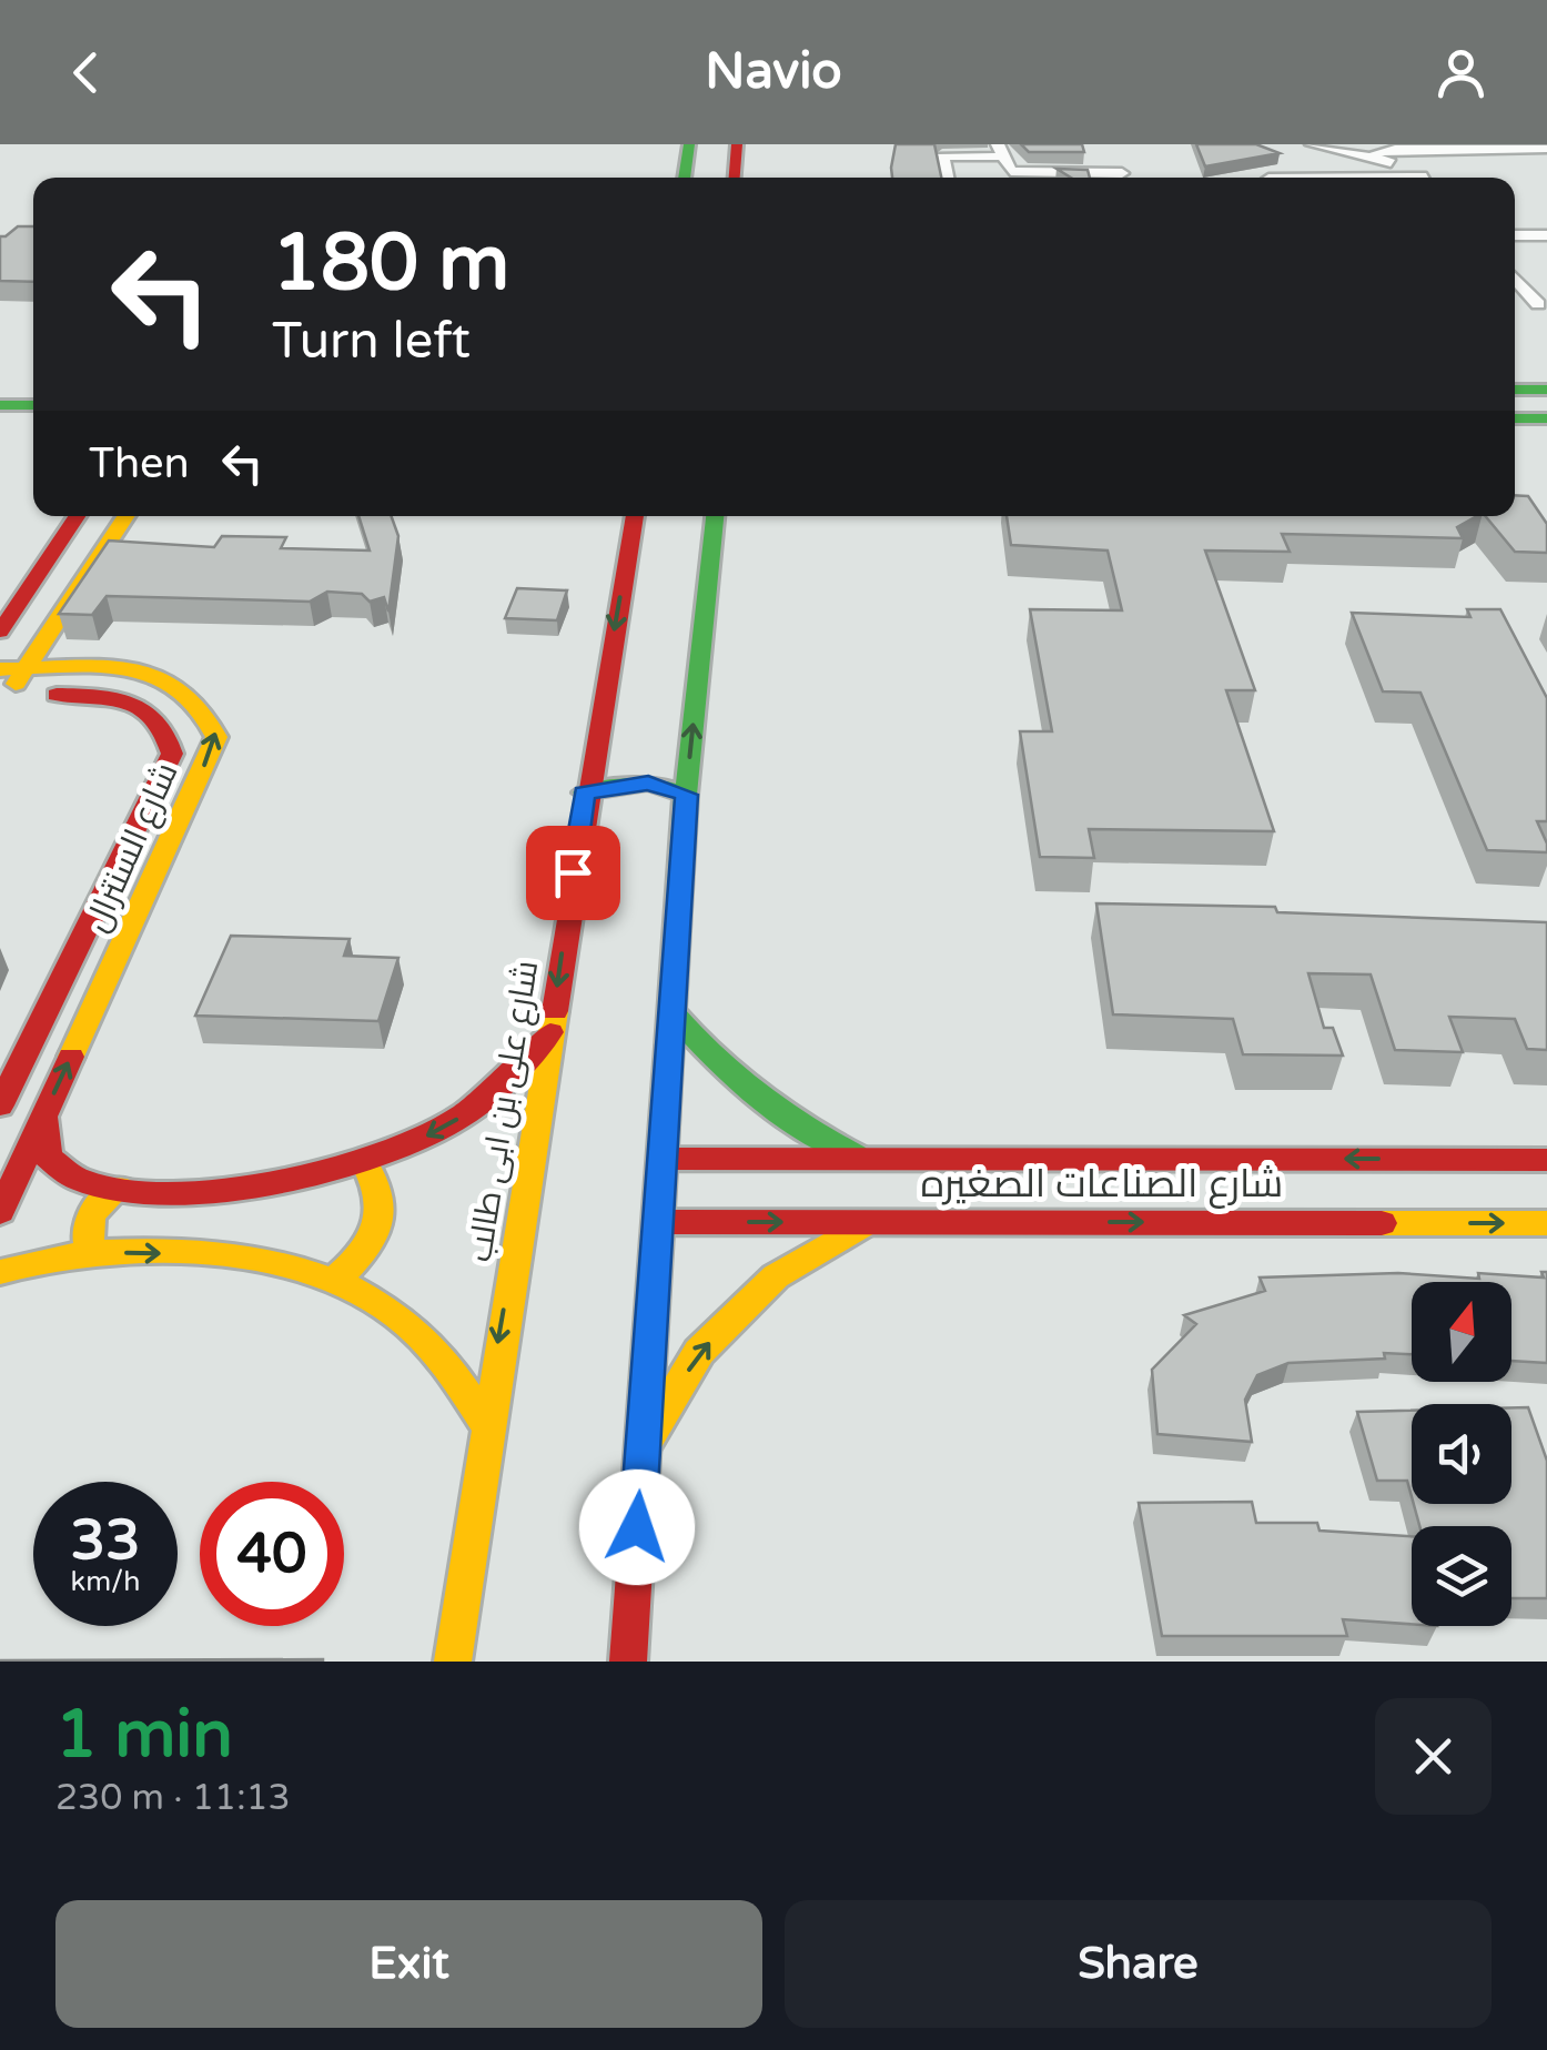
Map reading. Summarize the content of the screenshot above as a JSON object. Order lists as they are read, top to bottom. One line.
{"streets":{"street":["شارع السنترال","شارع على بن ابى طالب","شارع الصناعات الصغيره"]},"north":"top","page":{"header":"Navio","turn":["180 m","Turn left"],"then":"Then","speed":"33 km/h","limit":"40","heading":["1 min","230 m · 11:13"],"buttons":["Exit","Share"]}}
